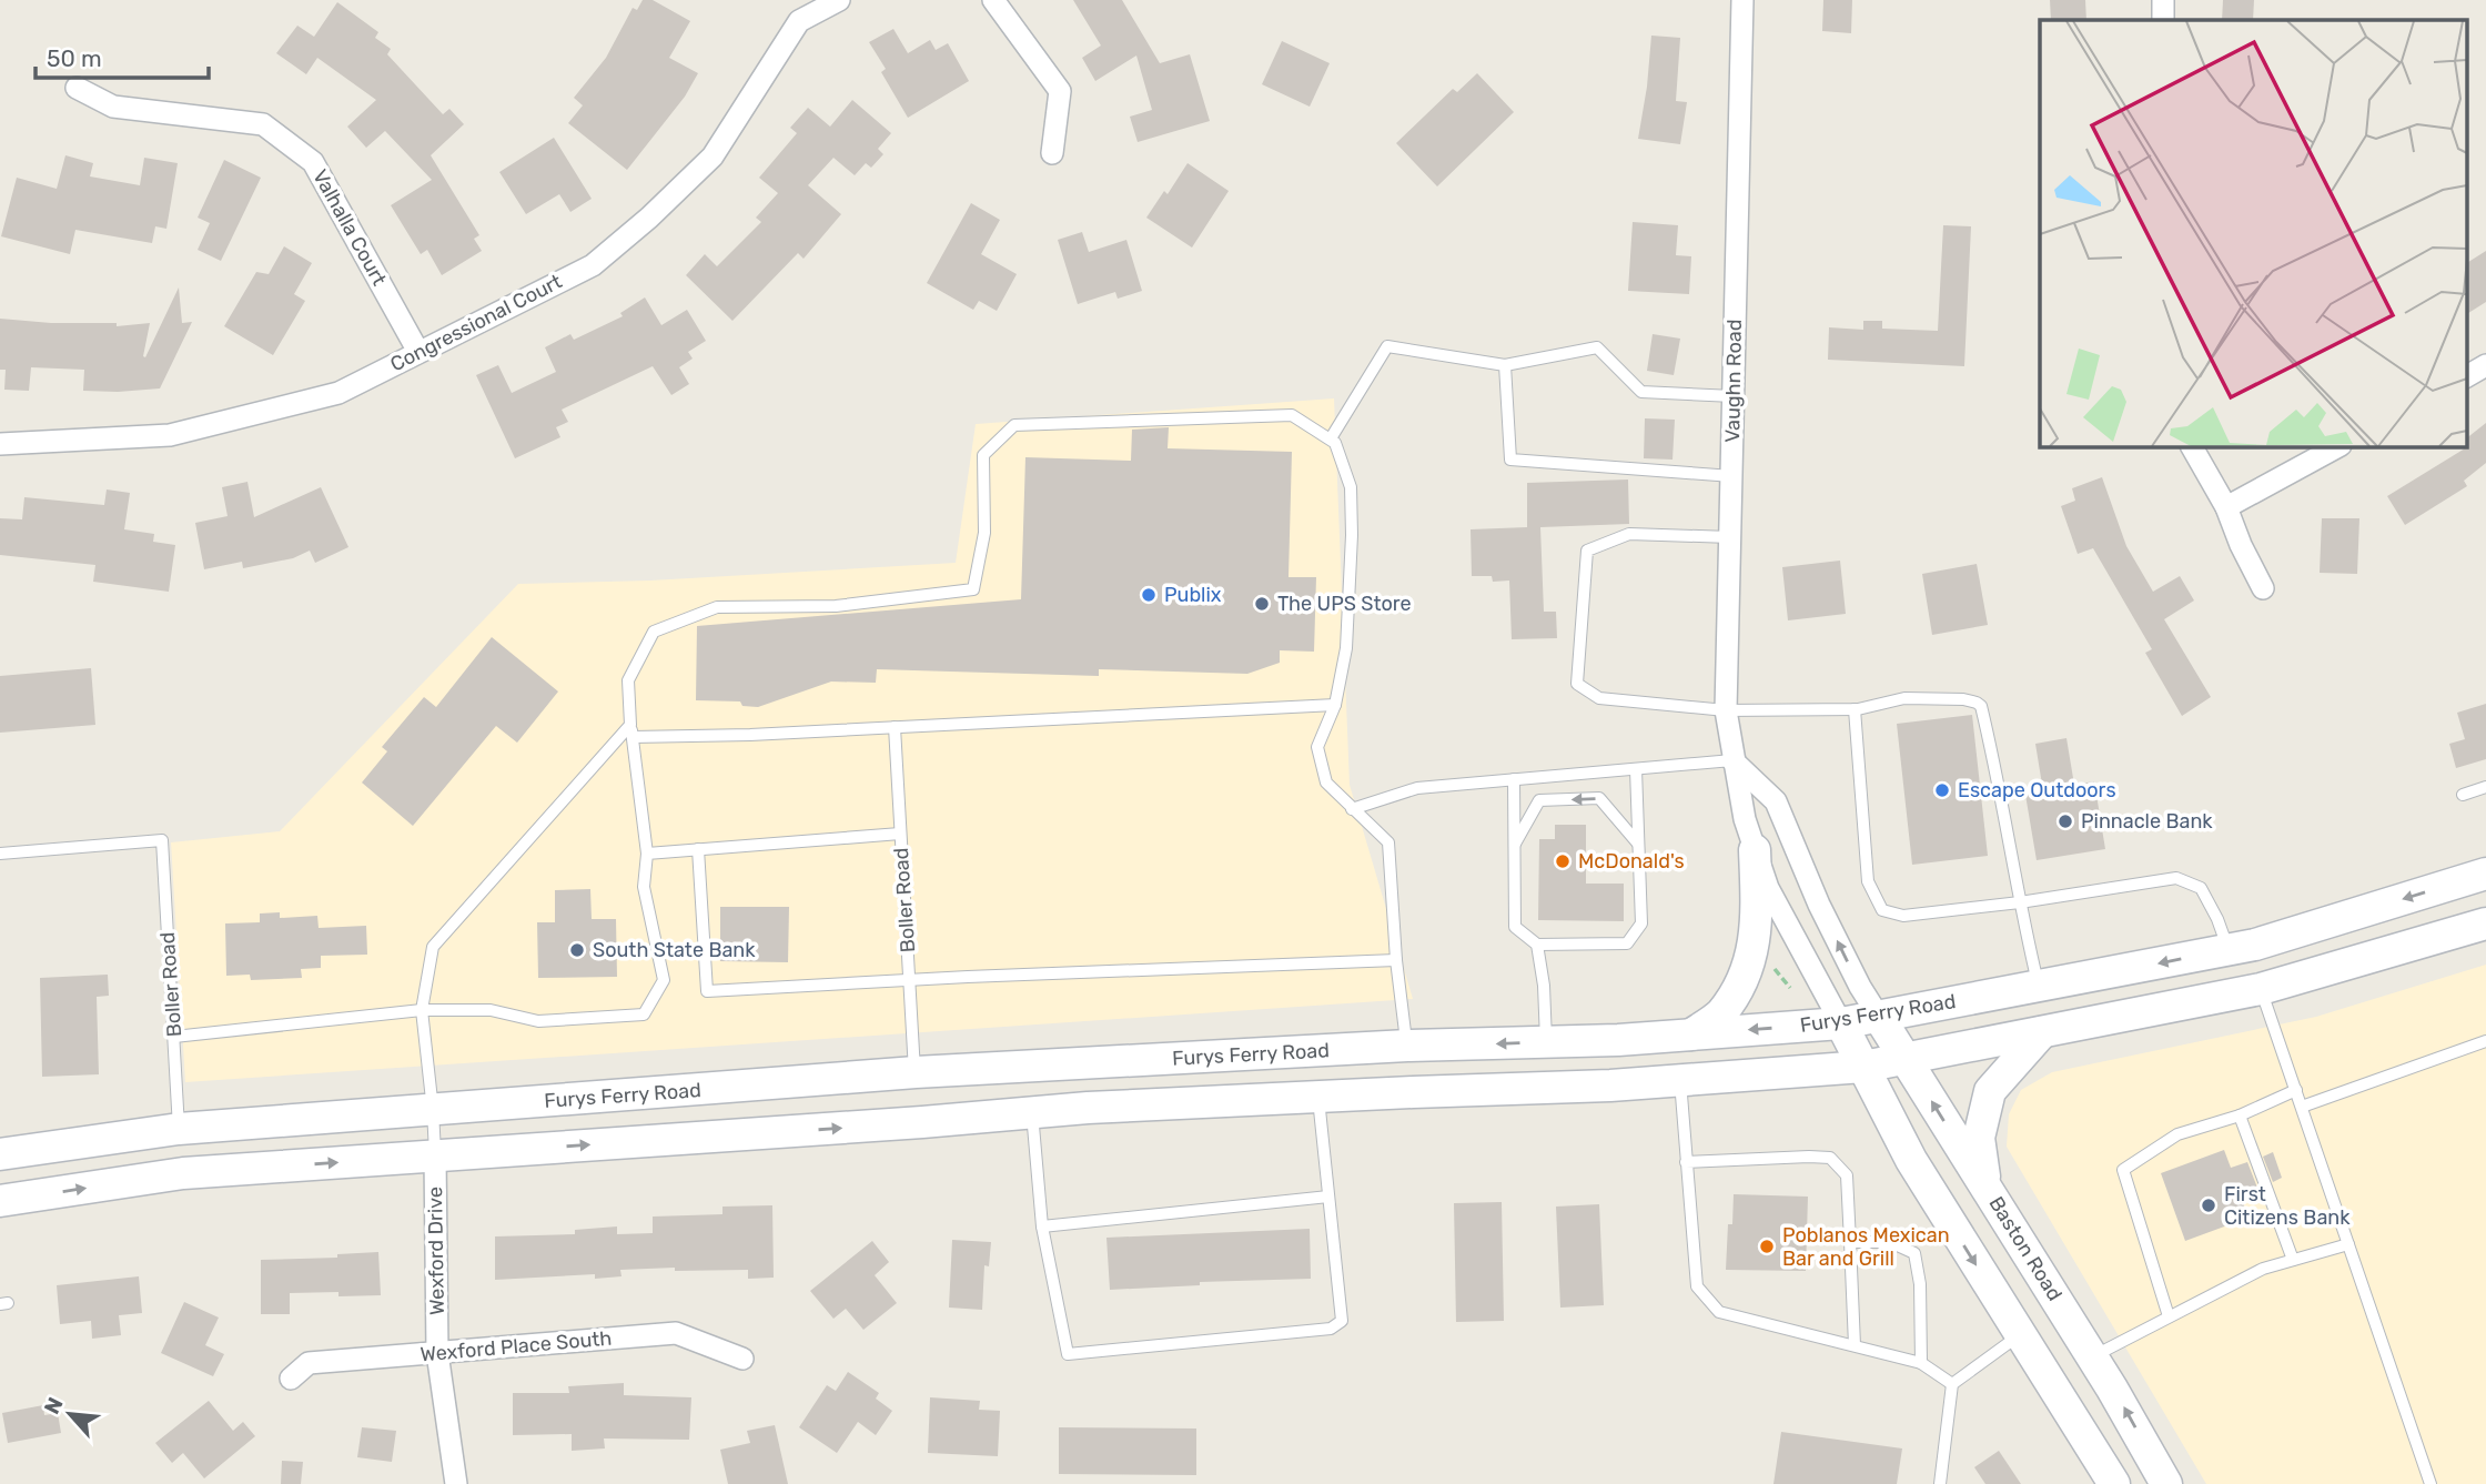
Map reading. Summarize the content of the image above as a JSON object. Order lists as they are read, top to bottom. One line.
{"streets":{"main road":["Furys Ferry Road","Baston Road"],"street":["Valhalla Court","Congressional Court","Vaughn Road","Wexford Drive","Wexford Place South"],"lane":["Boller Road"]},"crossings":[["Valhalla Court","Congressional Court"],["Vaughn Road","Furys Ferry Road"],["Boller Road","Furys Ferry Road"],["Furys Ferry Road","Baston Road"],["Wexford Drive","Wexford Place South"]],"places":["Publix","The UPS Store","Escape Outdoors","Pinnacle Bank","McDonald's","South State Bank","First Citizens Bank","Poblanos Mexican Bar and Grill"],"scale_bar":"50 m","north":"top left"}
